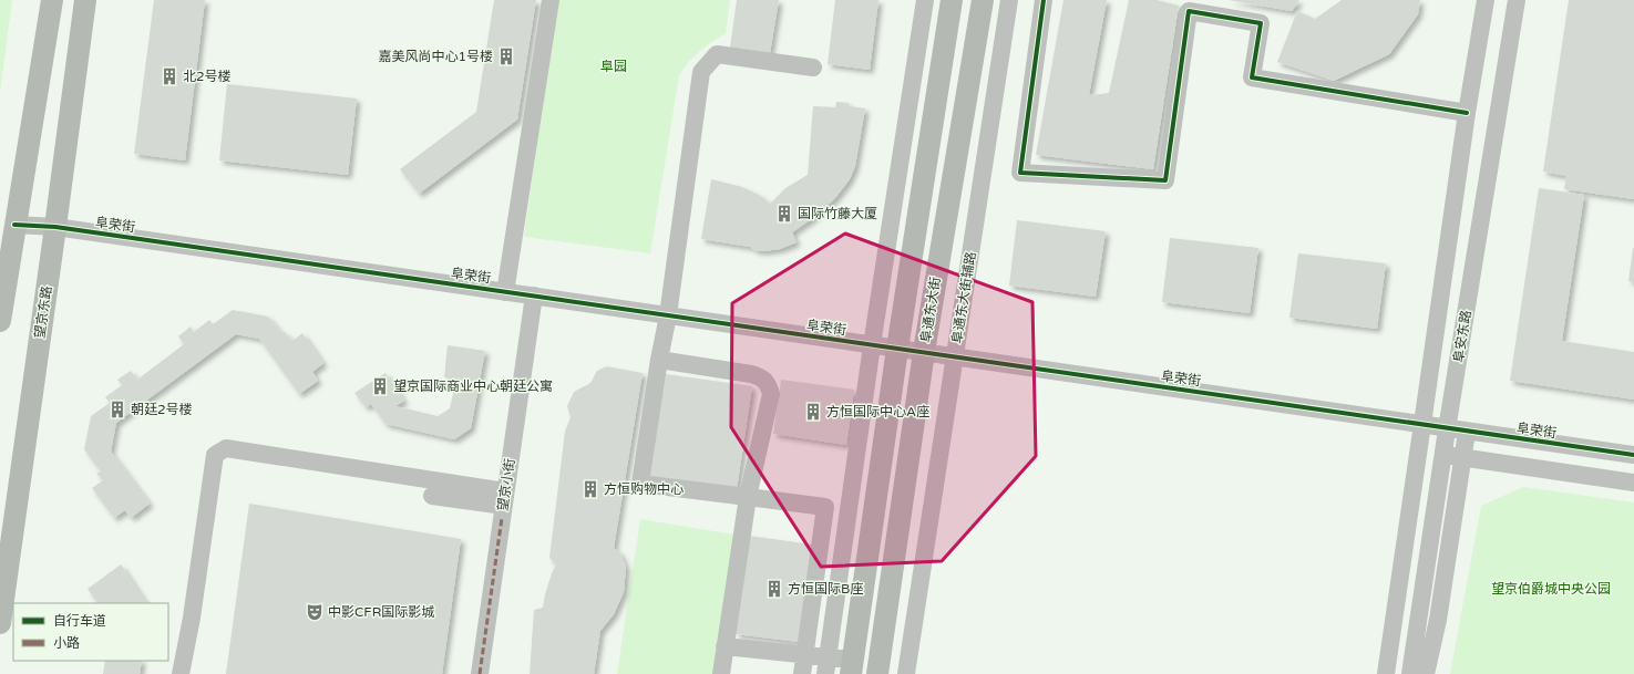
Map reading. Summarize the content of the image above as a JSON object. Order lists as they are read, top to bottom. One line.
{"streets":{"main road":["阜通东大街","望京东路"],"street":["阜荣街","阜通东大街辅路","阜安东路","望京小街"]},"crossings":[["阜荣街","阜通东大街辅路"],["阜荣街","阜通东大街"],["阜荣街","望京东路"],["阜荣街","阜安东路"],["阜荣街","望京小街"]],"parks":["阜园","望京伯爵城中央公园"],"places":{"building":["嘉美风尚中心1号楼","北2号楼","国际竹藤大厦","望京国际商业中心朝廷公寓","朝廷2号楼","方恒国际中心A座","方恒购物中心","方恒国际B座"],"theatre":["中影CFR国际影城"]},"legend":["自行车道","小路"]}
